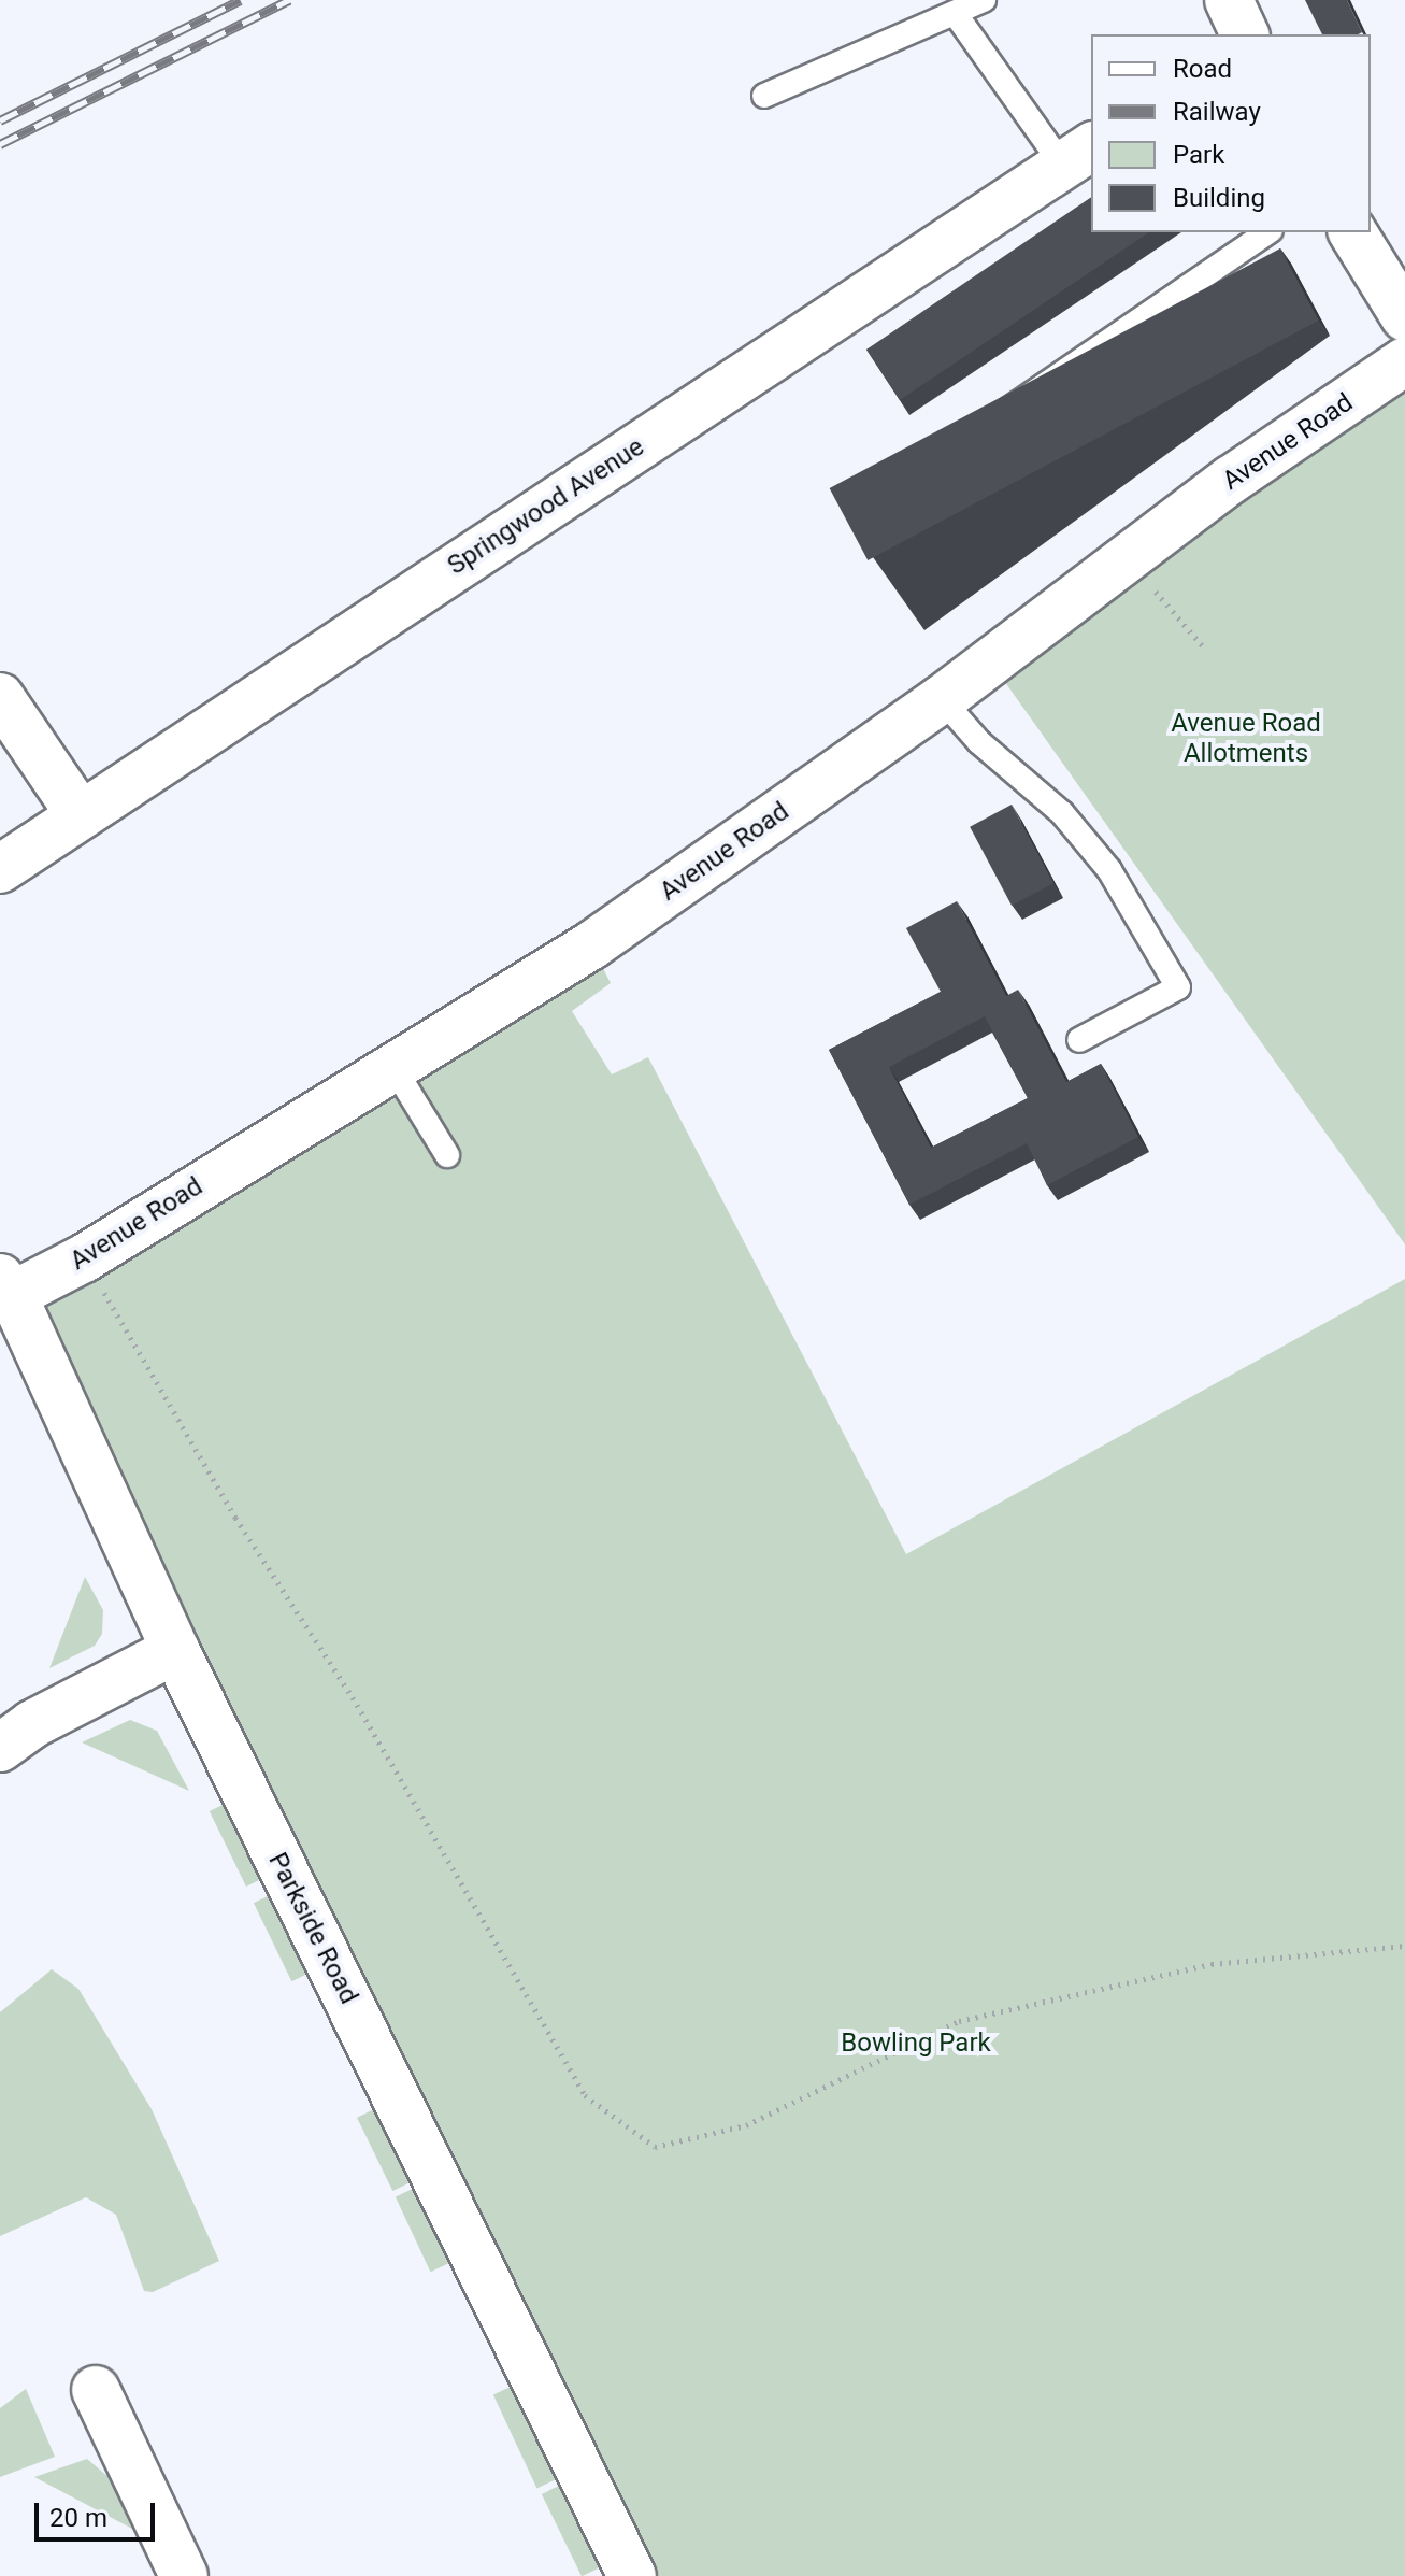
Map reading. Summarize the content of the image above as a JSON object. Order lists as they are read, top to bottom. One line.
{"streets":{"street":["Avenue Road","Springwood Avenue","Parkside Road"]},"crossings":[["Avenue Road","Parkside Road"]],"parks":["Avenue Road Allotments","Bowling Park"],"legend":["Road","Railway","Park","Building"],"scale_bar":"20 m"}
